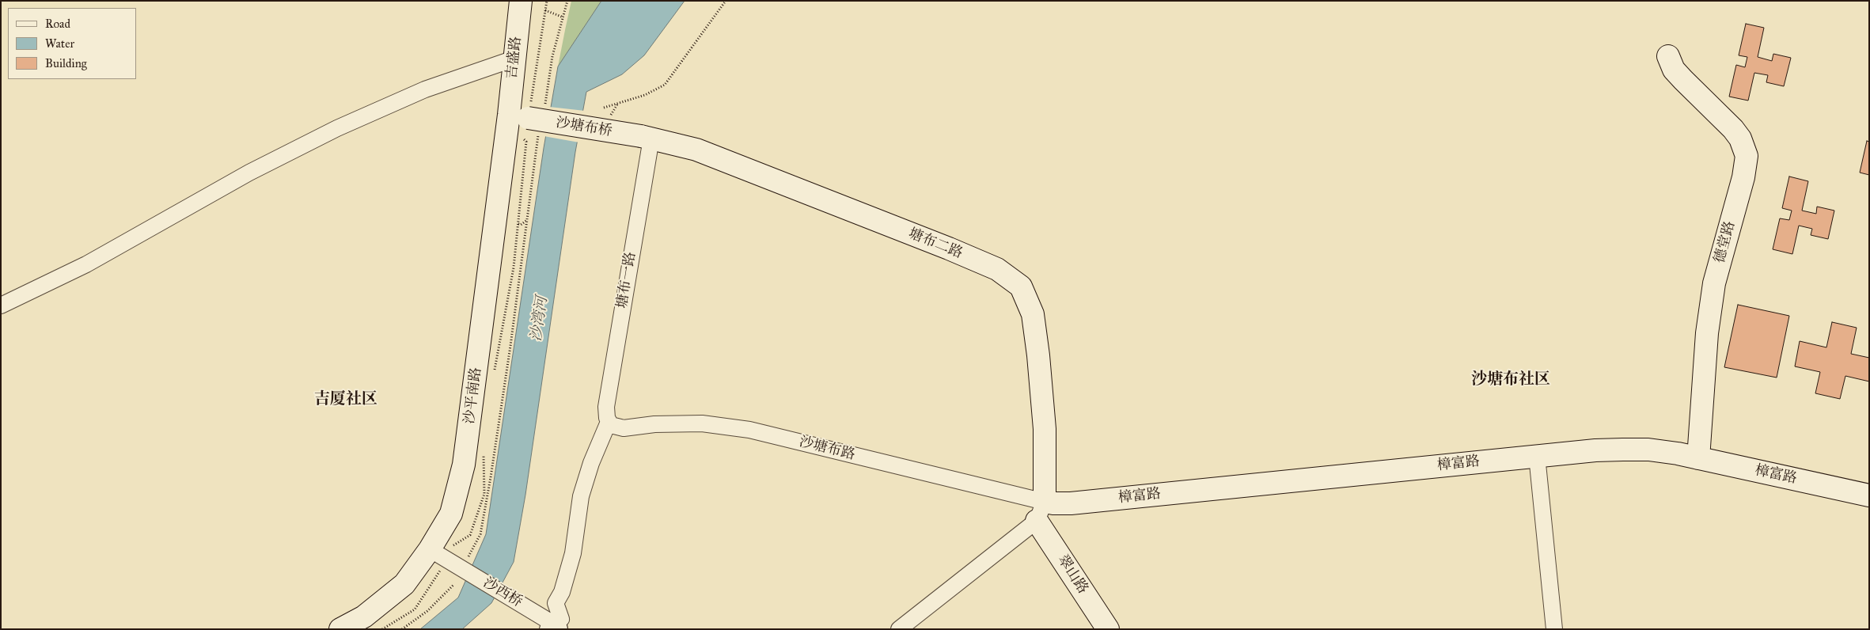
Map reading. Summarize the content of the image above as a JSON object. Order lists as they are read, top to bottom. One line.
{"streets":{"street":["吉盛路","沙塘布桥","德堂路","塘布二路","塘布一路","沙平南路","沙塘布路","樟富路","翠山路","沙西桥"]},"crossings":[["吉盛路","沙塘布桥"],["吉盛路","沙平南路"],["沙塘布桥","塘布二路"],["沙塘布桥","塘布一路"],["沙塘布桥","沙平南路"],["德堂路","樟富路"],["塘布二路","塘布一路"],["塘布二路","沙塘布路"],["塘布二路","樟富路"],["塘布二路","翠山路"],["塘布一路","沙塘布路"],["沙平南路","沙西桥"],["沙塘布路","樟富路"],["沙塘布路","翠山路"],["樟富路","翠山路"]],"districts":["沙塘布社区","吉厦社区"],"water":["沙湾河"],"legend":["Road","Water","Building"]}
